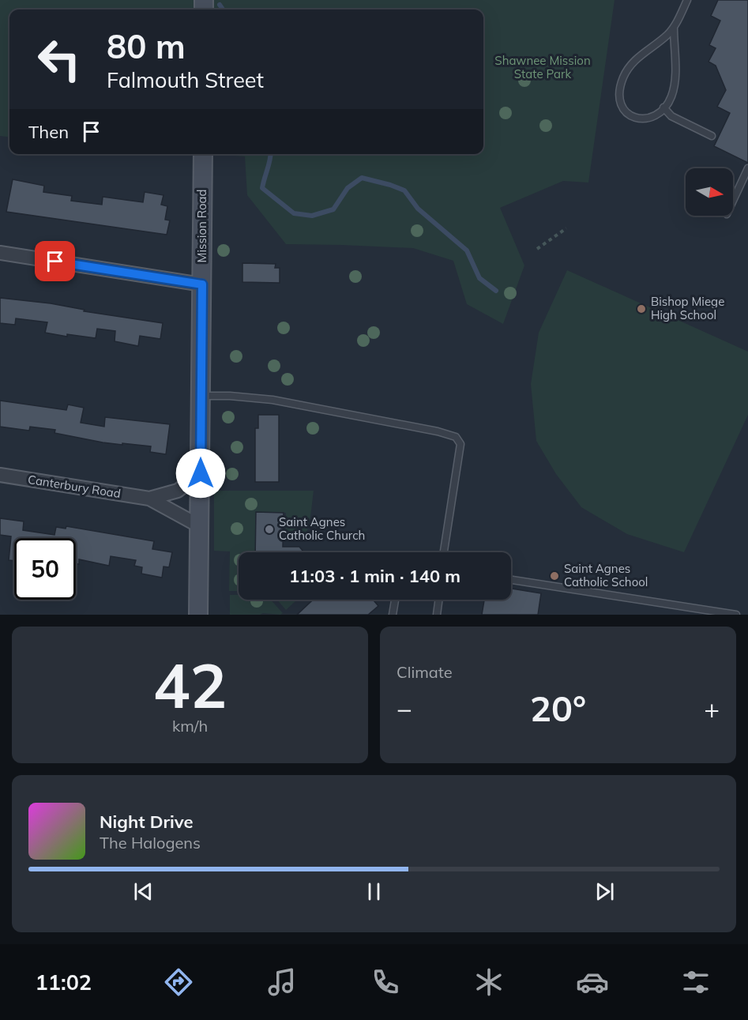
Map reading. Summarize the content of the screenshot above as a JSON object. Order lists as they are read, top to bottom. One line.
{"streets":{"main road":["Mission Road"],"street":["Canterbury Road"]},"crossings":[["Mission Road","Canterbury Road"]],"parks":["Shawnee Mission State Park"],"places":["Bishop Miege High School","Saint Agnes Catholic Church","Saint Agnes Catholic School"],"north":"right","page":{"turn":["80 m","Falmouth Street"],"then":"Then","limit":"50","trip":"11:03 · 1 min · 140 m","tile":[["42","km/h"],"Climate"],"heat":["−","20°","+"],"song":["Night Drive","The Halogens"],"tabs":"11:02"}}
